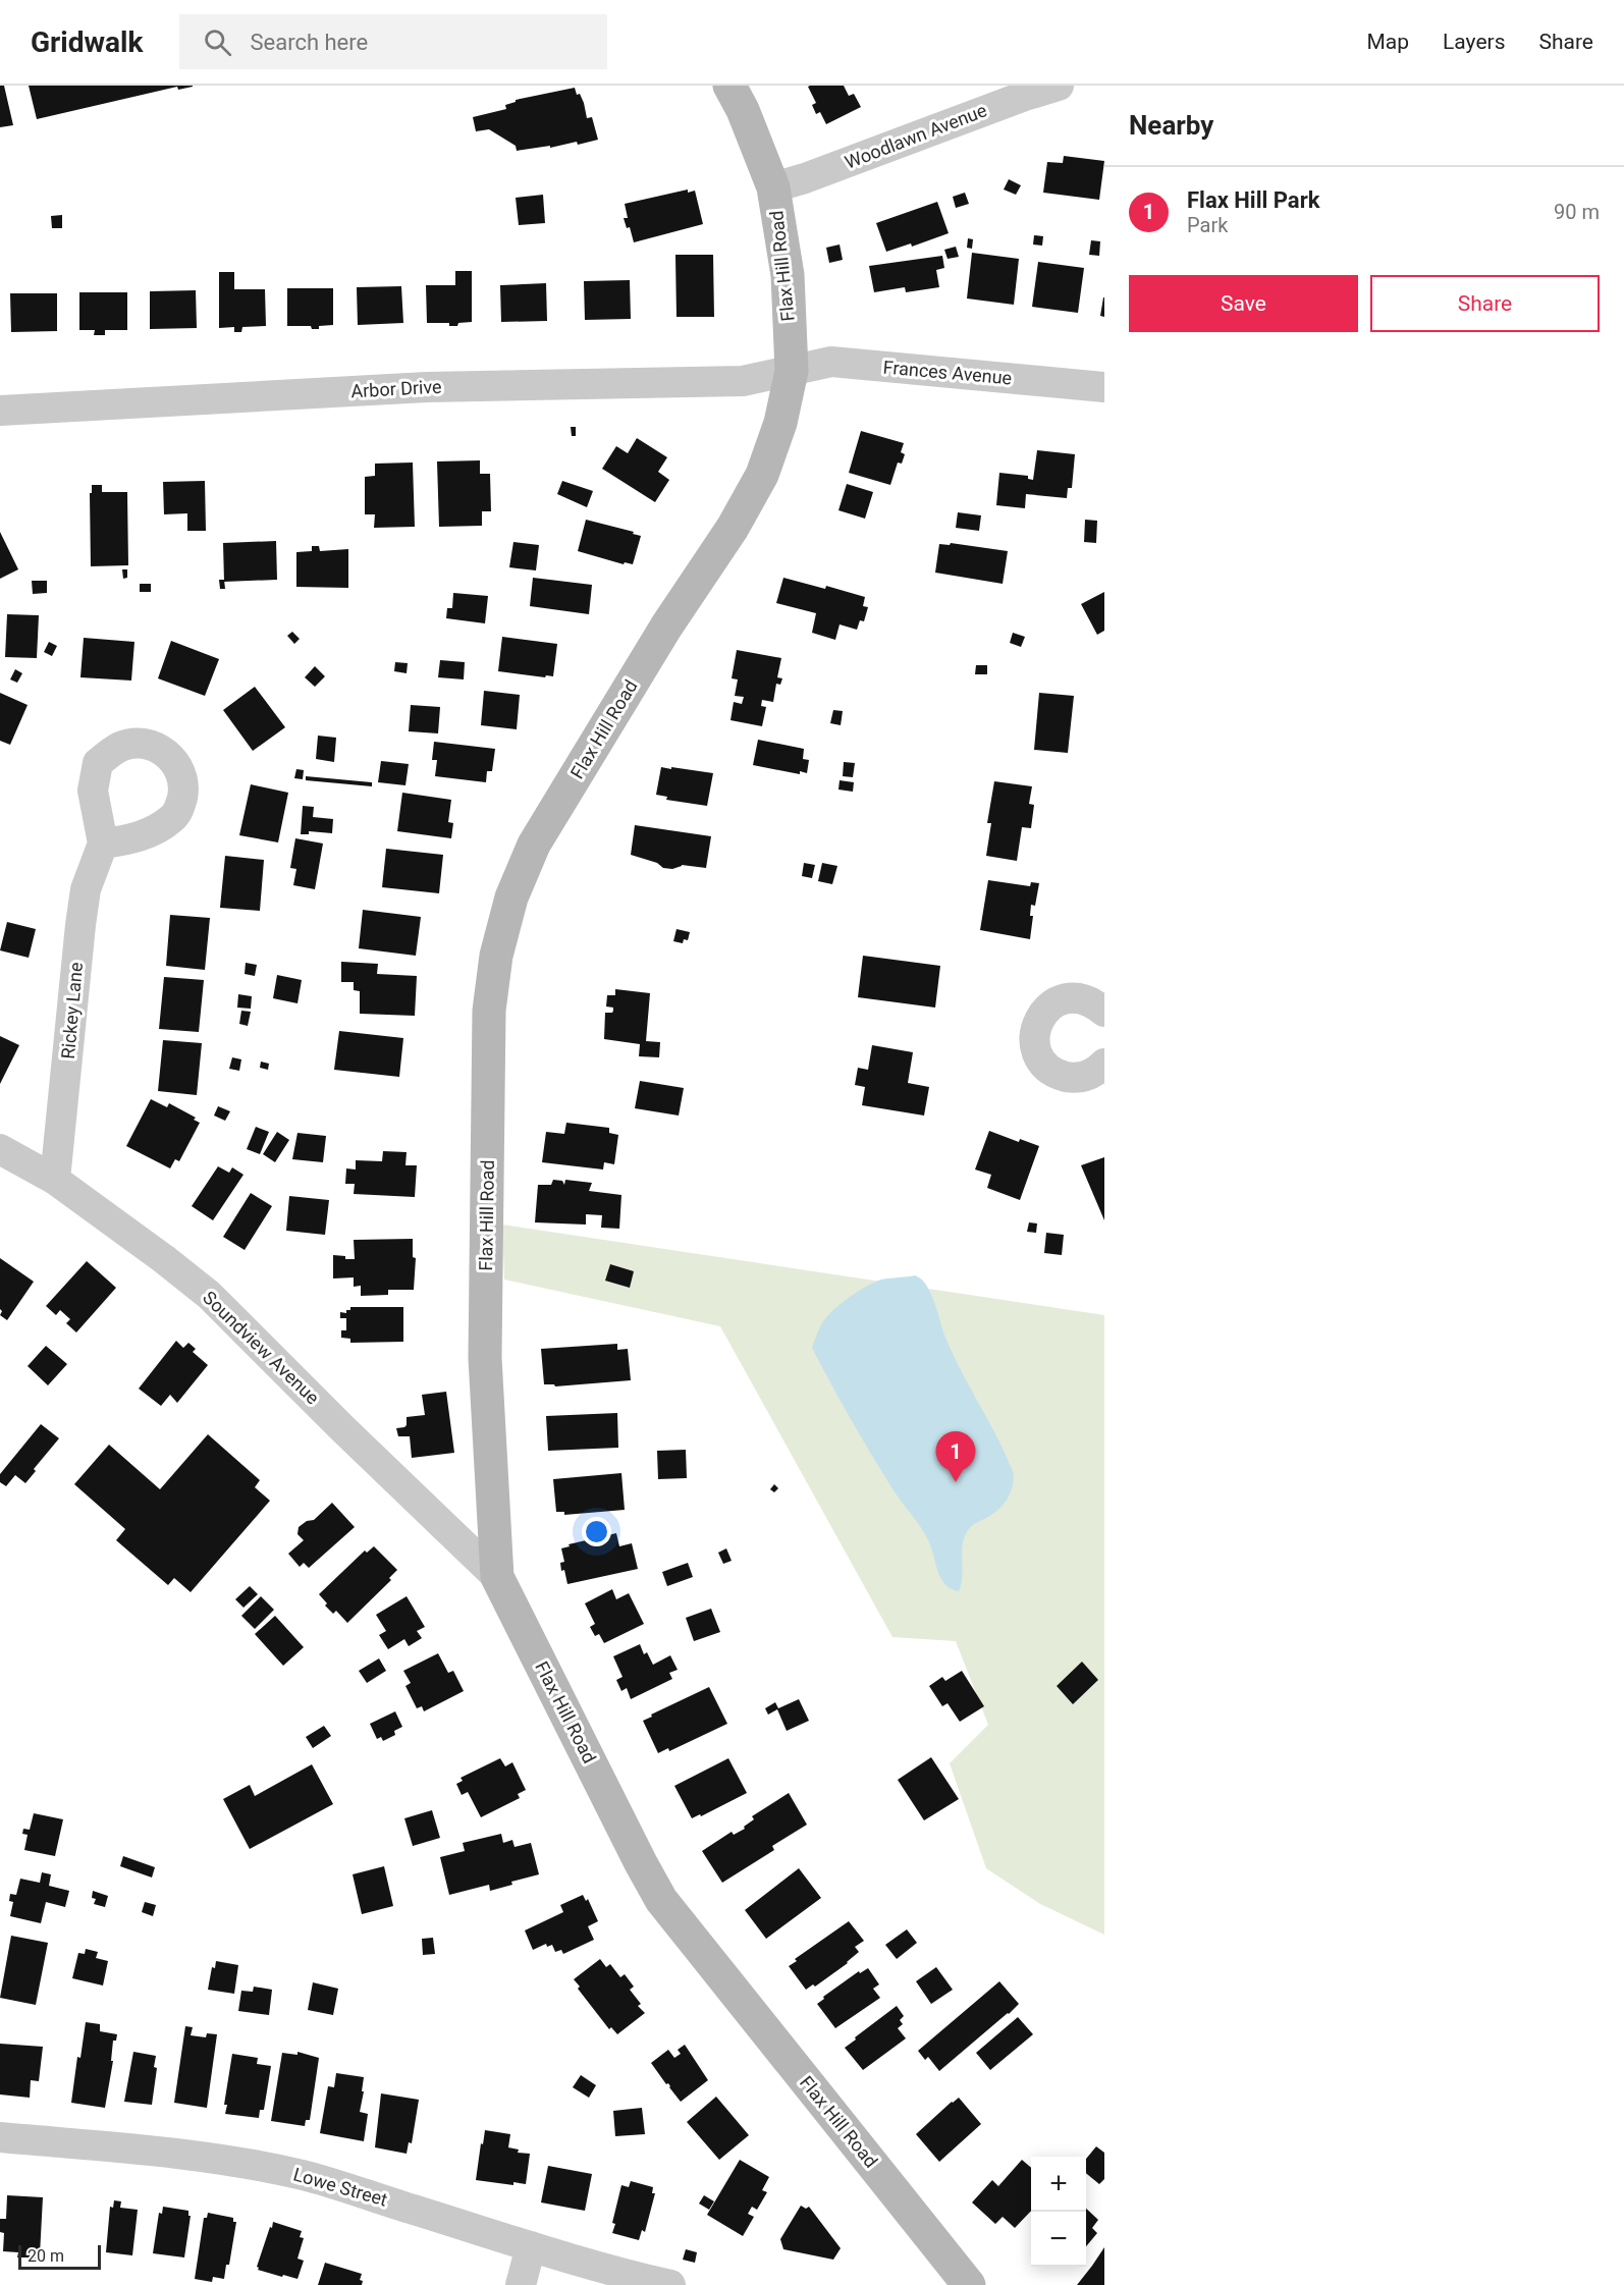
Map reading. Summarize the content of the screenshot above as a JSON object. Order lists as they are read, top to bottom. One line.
{"streets":{"main road":["Flax Hill Road"],"street":["Woodlawn Avenue","Frances Avenue","Arbor Drive","Rickey Lane","Soundview Avenue","Lowe Street"]},"crossings":[["Woodlawn Avenue","Flax Hill Road"],["Flax Hill Road","Frances Avenue"],["Flax Hill Road","Arbor Drive"],["Flax Hill Road","Soundview Avenue"],["Frances Avenue","Arbor Drive"],["Rickey Lane","Soundview Avenue"]],"scale_bar":"20 m","page":{"header":"Gridwalk","search":"Search here","nav":["Map","Layers","Share"],"heading":"Nearby","list":[{"mark":"1","name":"Flax Hill Park","note":"Park","value":"90 m"}],"buttons":["Save","Share"],"pins":"1","map_buttons":["+","−"],"scale":"20 m"}}
